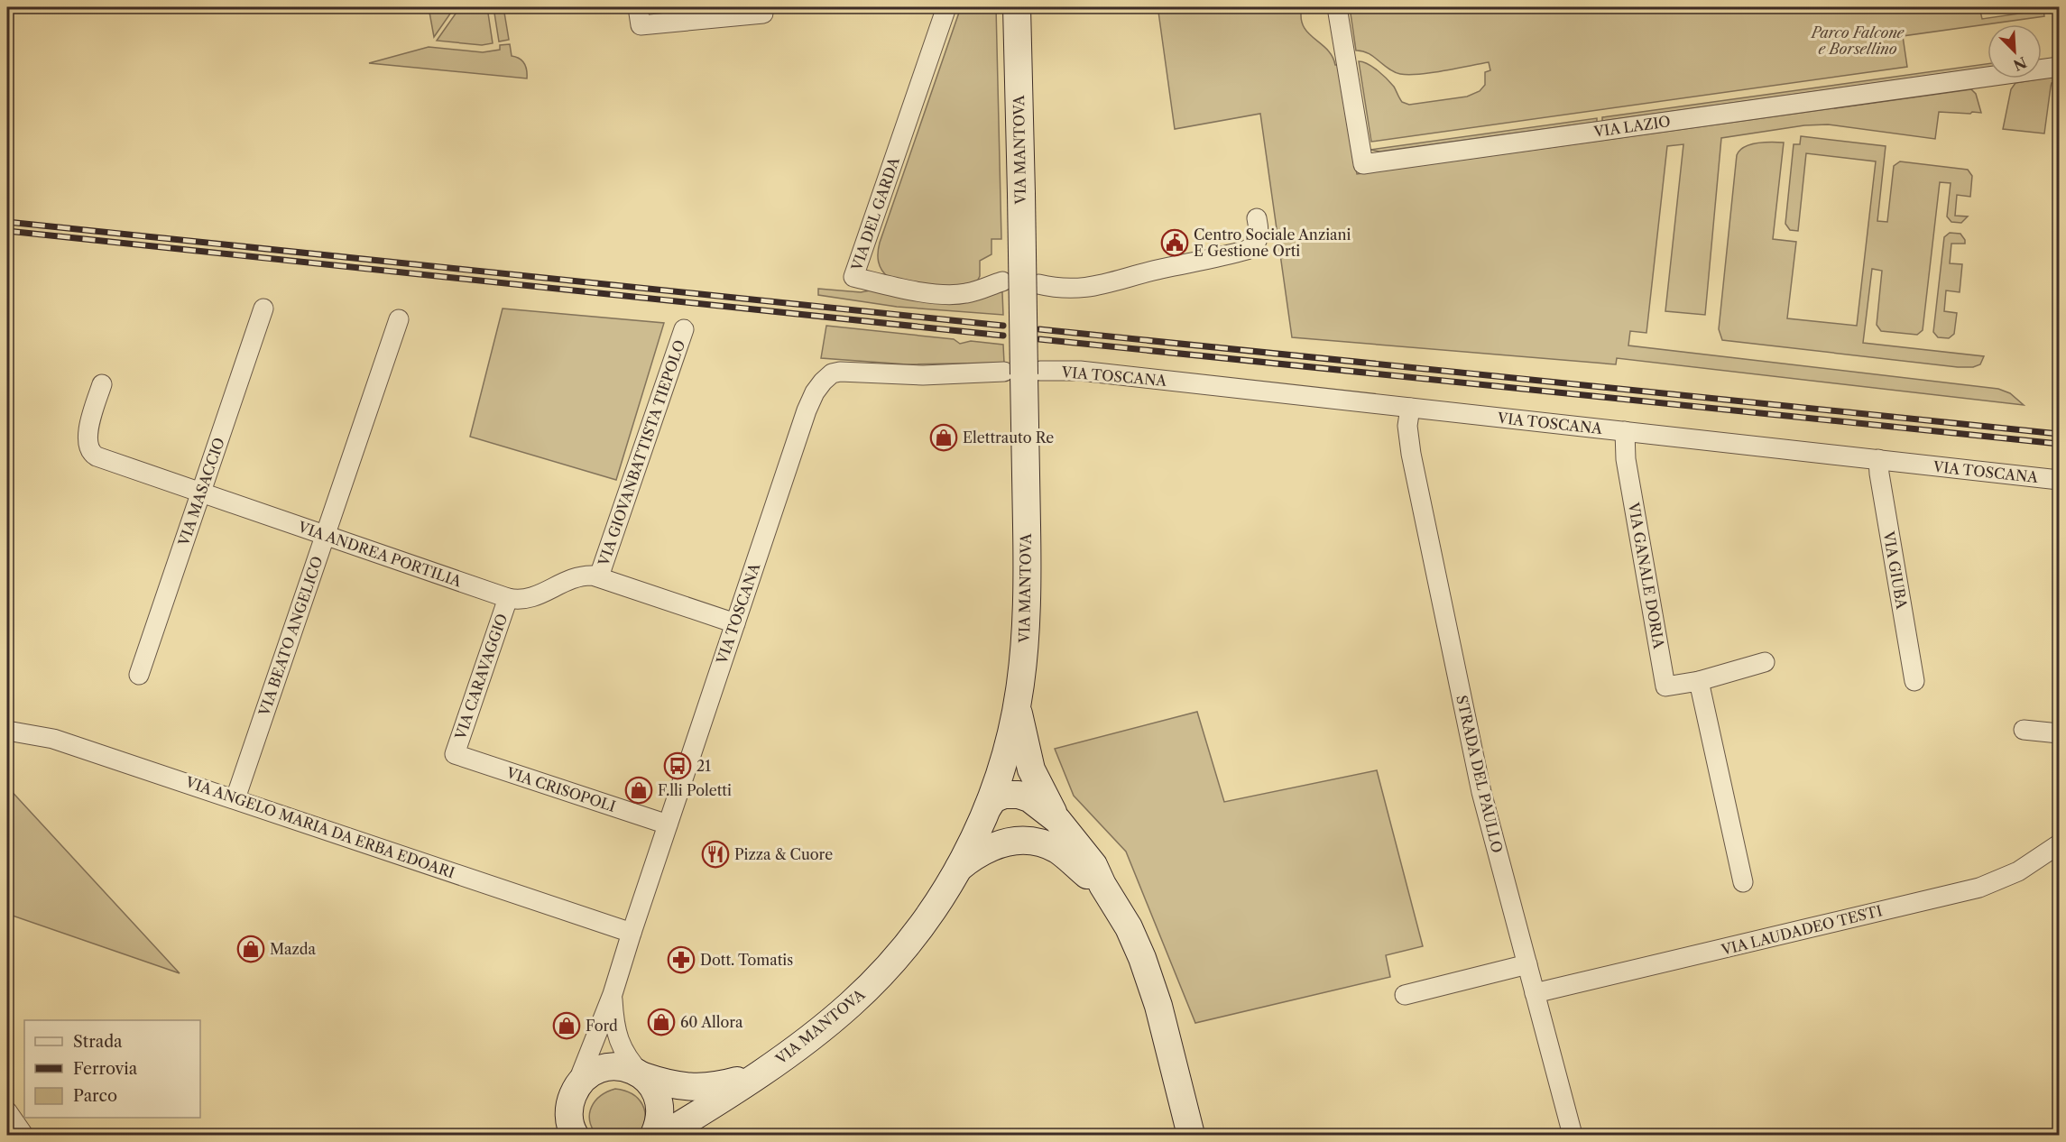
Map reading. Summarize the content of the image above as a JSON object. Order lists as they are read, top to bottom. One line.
{"streets":{"main road":["VIA MANTOVA"],"street":["VIA LAZIO","VIA DEL GARDA","VIA TOSCANA","VIA GIOVANBATTISTA TIEPOLO","VIA MASACCIO","VIA ANDREA PORTILIA","VIA GIUBA","VIA GANALE DORIA","VIA BEATO ANGELICO","VIA CARAVAGGIO","STRADA DEL PAULLO","VIA CRISOPOLI","VIA ANGELO MARIA DA ERBA EDOARI","VIA LAUDADEO TESTI"]},"crossings":[["VIA MANTOVA","VIA TOSCANA"],["VIA TOSCANA","VIA ANDREA PORTILIA"],["VIA TOSCANA","VIA GIUBA"],["VIA TOSCANA","VIA GANALE DORIA"],["VIA TOSCANA","STRADA DEL PAULLO"],["VIA TOSCANA","VIA CRISOPOLI"],["VIA TOSCANA","VIA ANGELO MARIA DA ERBA EDOARI"],["VIA GIOVANBATTISTA TIEPOLO","VIA ANDREA PORTILIA"],["VIA MASACCIO","VIA ANDREA PORTILIA"],["VIA ANDREA PORTILIA","VIA BEATO ANGELICO"],["VIA ANDREA PORTILIA","VIA CARAVAGGIO"],["VIA BEATO ANGELICO","VIA ANGELO MARIA DA ERBA EDOARI"],["VIA CARAVAGGIO","VIA CRISOPOLI"],["STRADA DEL PAULLO","VIA LAUDADEO TESTI"]],"parks":["Parco Falcone e Borsellino"],"places":{"public building":["Centro Sociale Anziani E Gestione Orti"],"shop":["Elettrauto Re","F.lli Poletti","Mazda","60 Allora","Ford"],"bus stop":["21"],"restaurant":["Pizza & Cuore"],"pharmacy":["Dott. Tomatis"]},"legend":["Strada","Ferrovia","Parco"],"north":"bottom right"}
